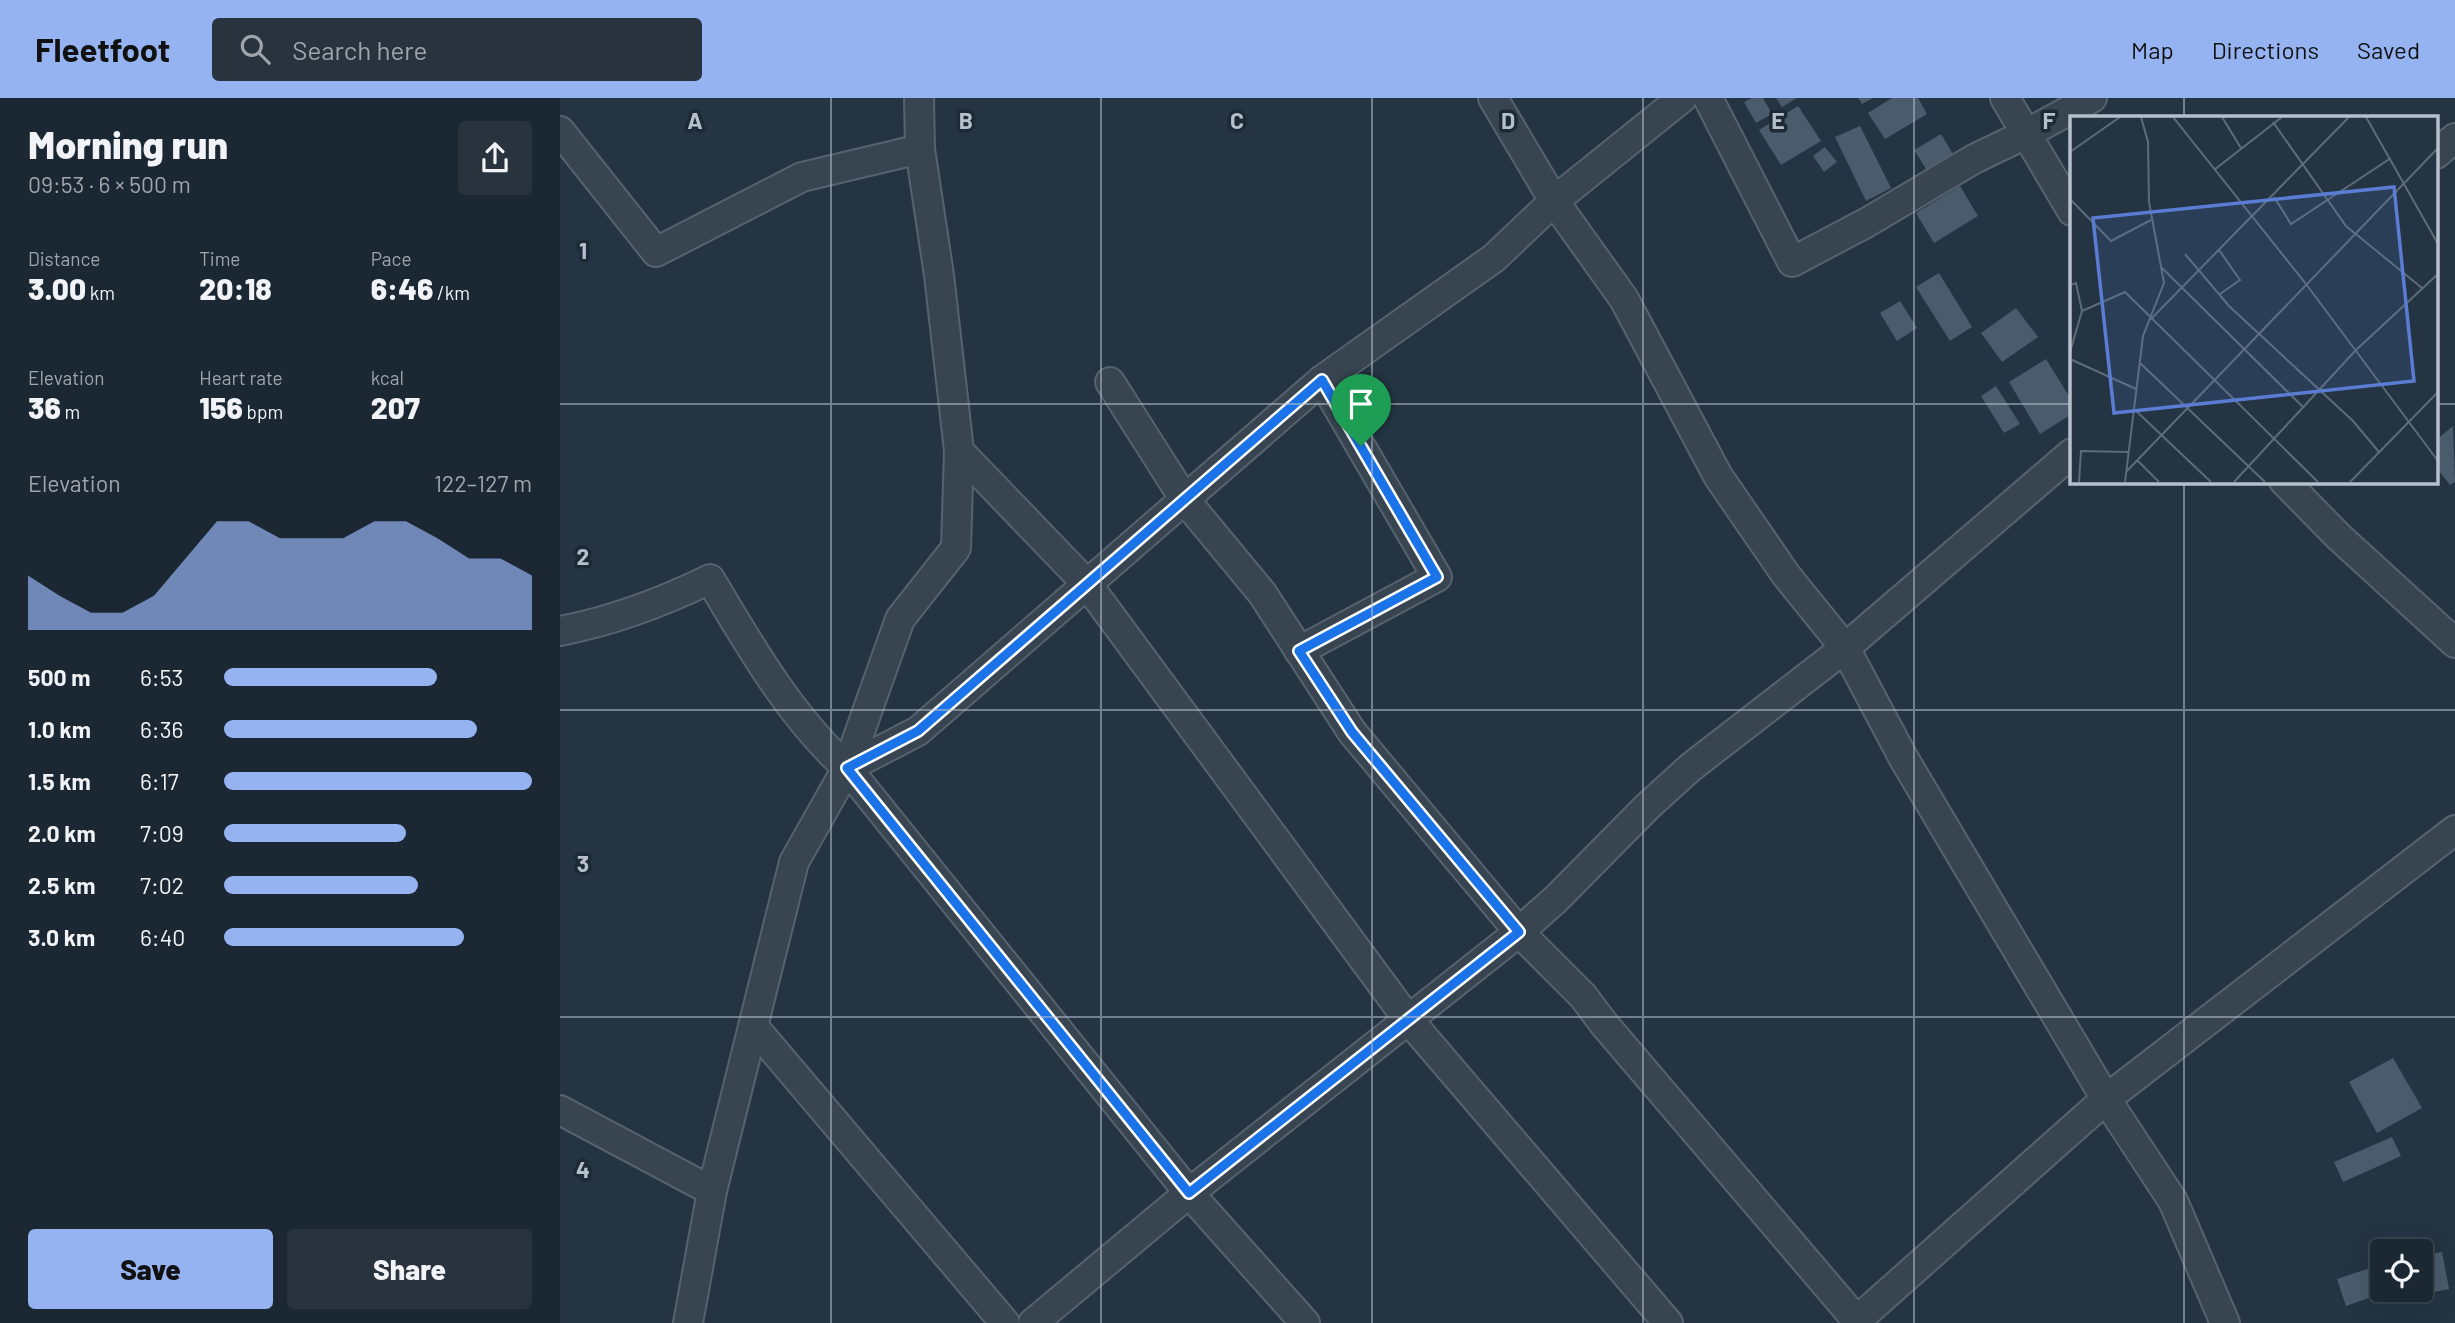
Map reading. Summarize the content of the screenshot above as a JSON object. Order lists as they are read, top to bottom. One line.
{"page":{"header":"Fleetfoot","search":"Search here","nav":["Map","Directions","Saved"],"heading":["Morning run","09:53 · 6 × 500 m"],"stats":[["Distance","3.00 km"],["Time","20:18"],["Pace","6:46 /km"],["Elevation","36 m"],["Heart rate","156 bpm"],["kcal","207"]],"chart":["Elevation","122–127 m"],"list":[{"name":"500 m","note":"6:53"},{"name":"1.0 km","note":"6:36"},{"name":"1.5 km","note":"6:17"},{"name":"2.0 km","note":"7:09"},{"name":"2.5 km","note":"7:02"},{"name":"3.0 km","note":"6:40"}],"buttons":["Save","Share"]},"grid":{"columns":["A","B","C","D","E","F"],"rows":["1","2","3","4"]}}
